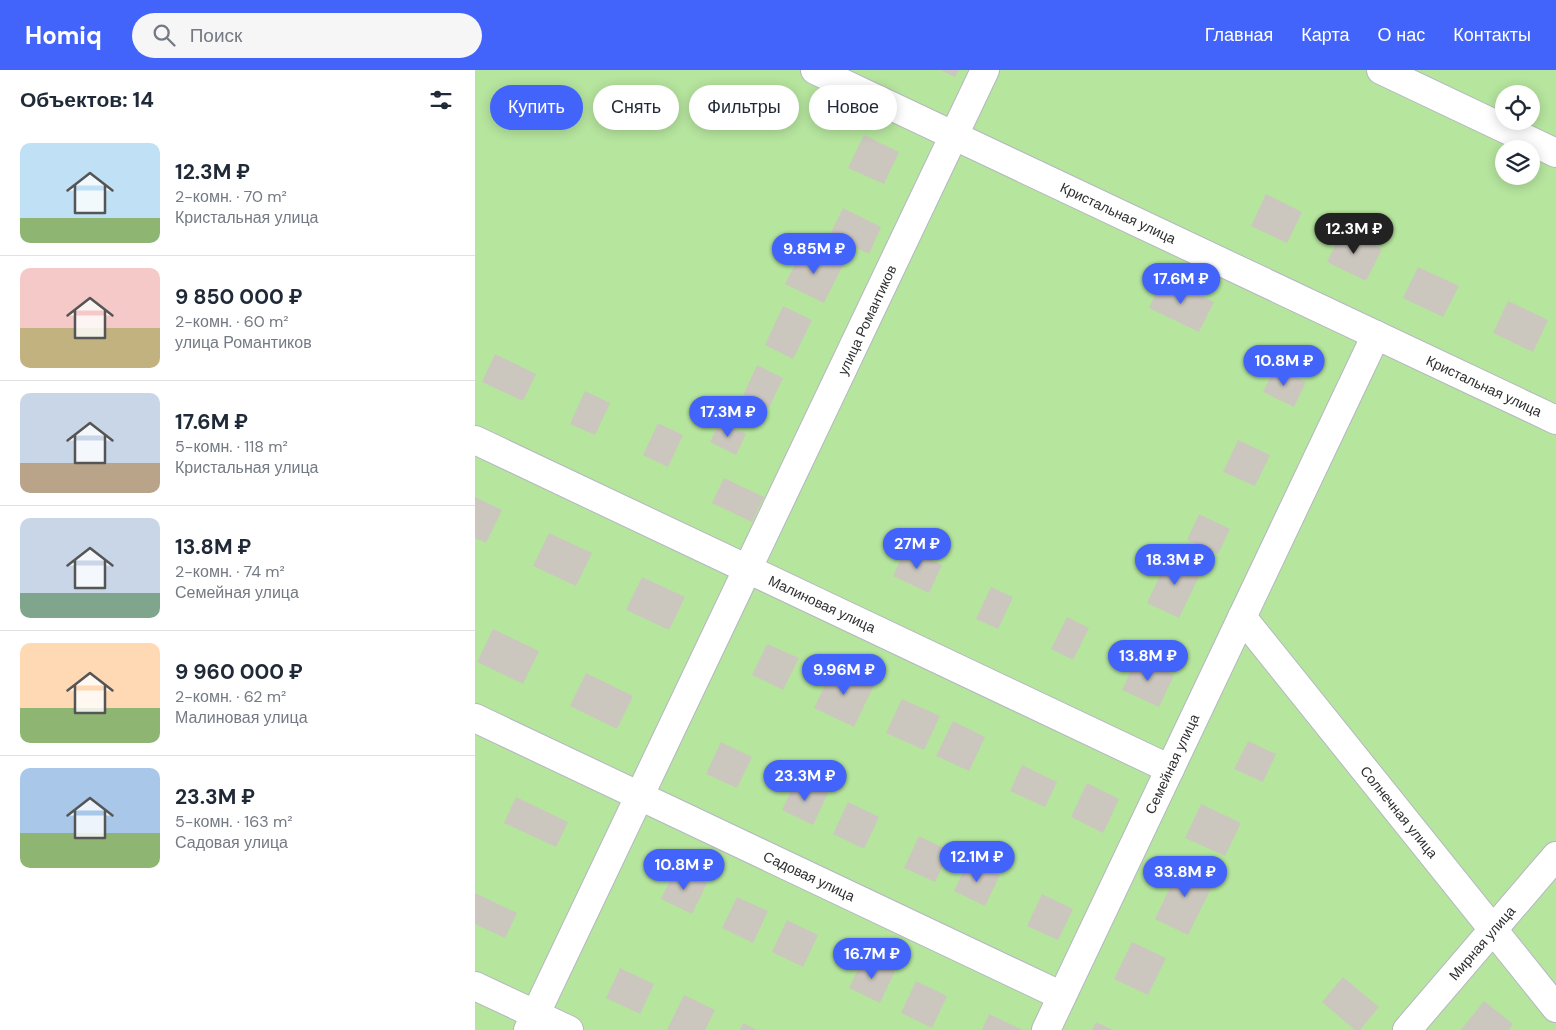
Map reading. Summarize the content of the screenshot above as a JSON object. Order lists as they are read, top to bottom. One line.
{"streets":{"street":["Кристальная улица","улица Романтиков","Малиновая улица","Семейная улица","Солнечная улица","Садовая улица","Мирная улица"]},"crossings":[["Кристальная улица","улица Романтиков"],["Кристальная улица","Семейная улица"],["улица Романтиков","Малиновая улица"],["улица Романтиков","Садовая улица"],["Малиновая улица","Семейная улица"],["Семейная улица","Солнечная улица"],["Семейная улица","Садовая улица"],["Солнечная улица","Мирная улица"]],"page":{"header":"Homiq","search":"Поиск","nav":["Главная","Карта","О нас","Контакты"],"heading":"Объектов: 14","chip":["Купить","Снять","Фильтры","Новое"],"list":[{"name":"12.3M ₽","note":"2-комн. · 70 m² · Кристальная улица"},{"name":"9 850 000 ₽","note":"2-комн. · 60 m² · улица Романтиков"},{"name":"17.6M ₽","note":"5-комн. · 118 m² · Кристальная улица"},{"name":"13.8M ₽","note":"2-комн. · 74 m² · Семейная улица"},{"name":"9 960 000 ₽","note":"2-комн. · 62 m² · Малиновая улица"},{"name":"23.3M ₽","note":"5-комн. · 163 m² · Садовая улица"}],"price":["12.3M ₽","9.85M ₽","17.6M ₽","10.8M ₽","17.3M ₽","27M ₽","18.3M ₽","13.8M ₽","9.96M ₽","23.3M ₽","12.1M ₽","10.8M ₽","33.8M ₽","16.7M ₽"]}}
